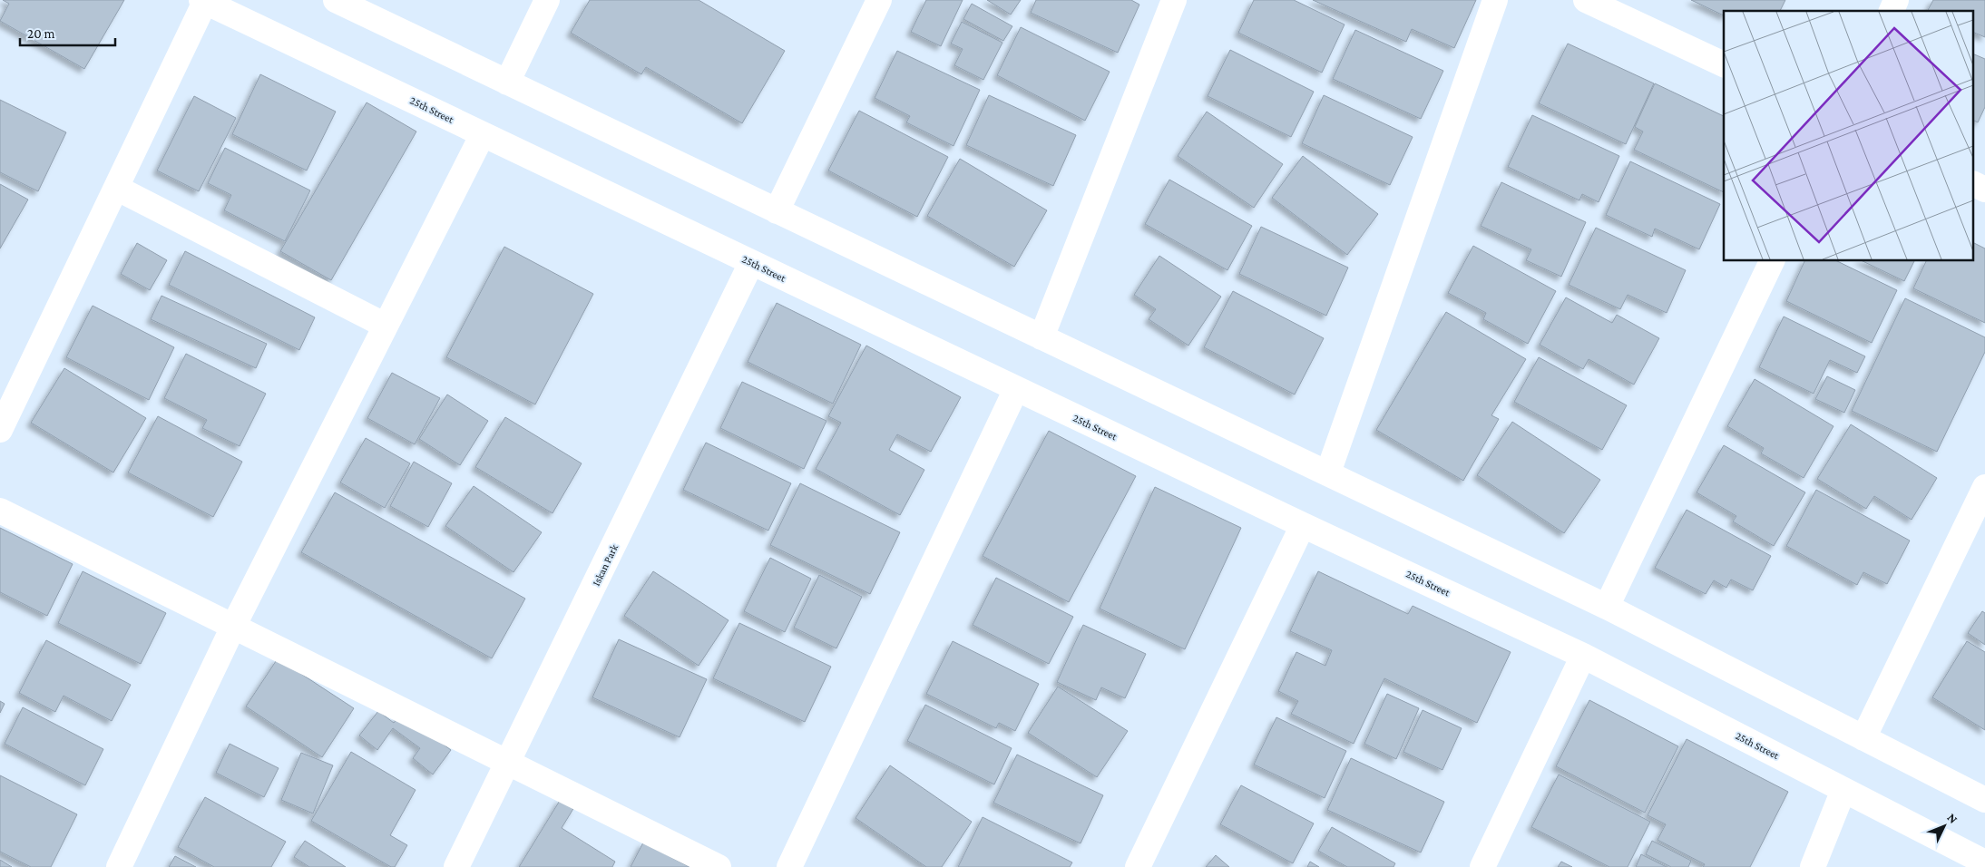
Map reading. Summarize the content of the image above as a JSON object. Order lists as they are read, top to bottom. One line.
{"streets":{"street":["25th Street","Iskan Park"]},"crossings":[["25th Street","Iskan Park"]],"scale_bar":"20 m","north":"top right"}
